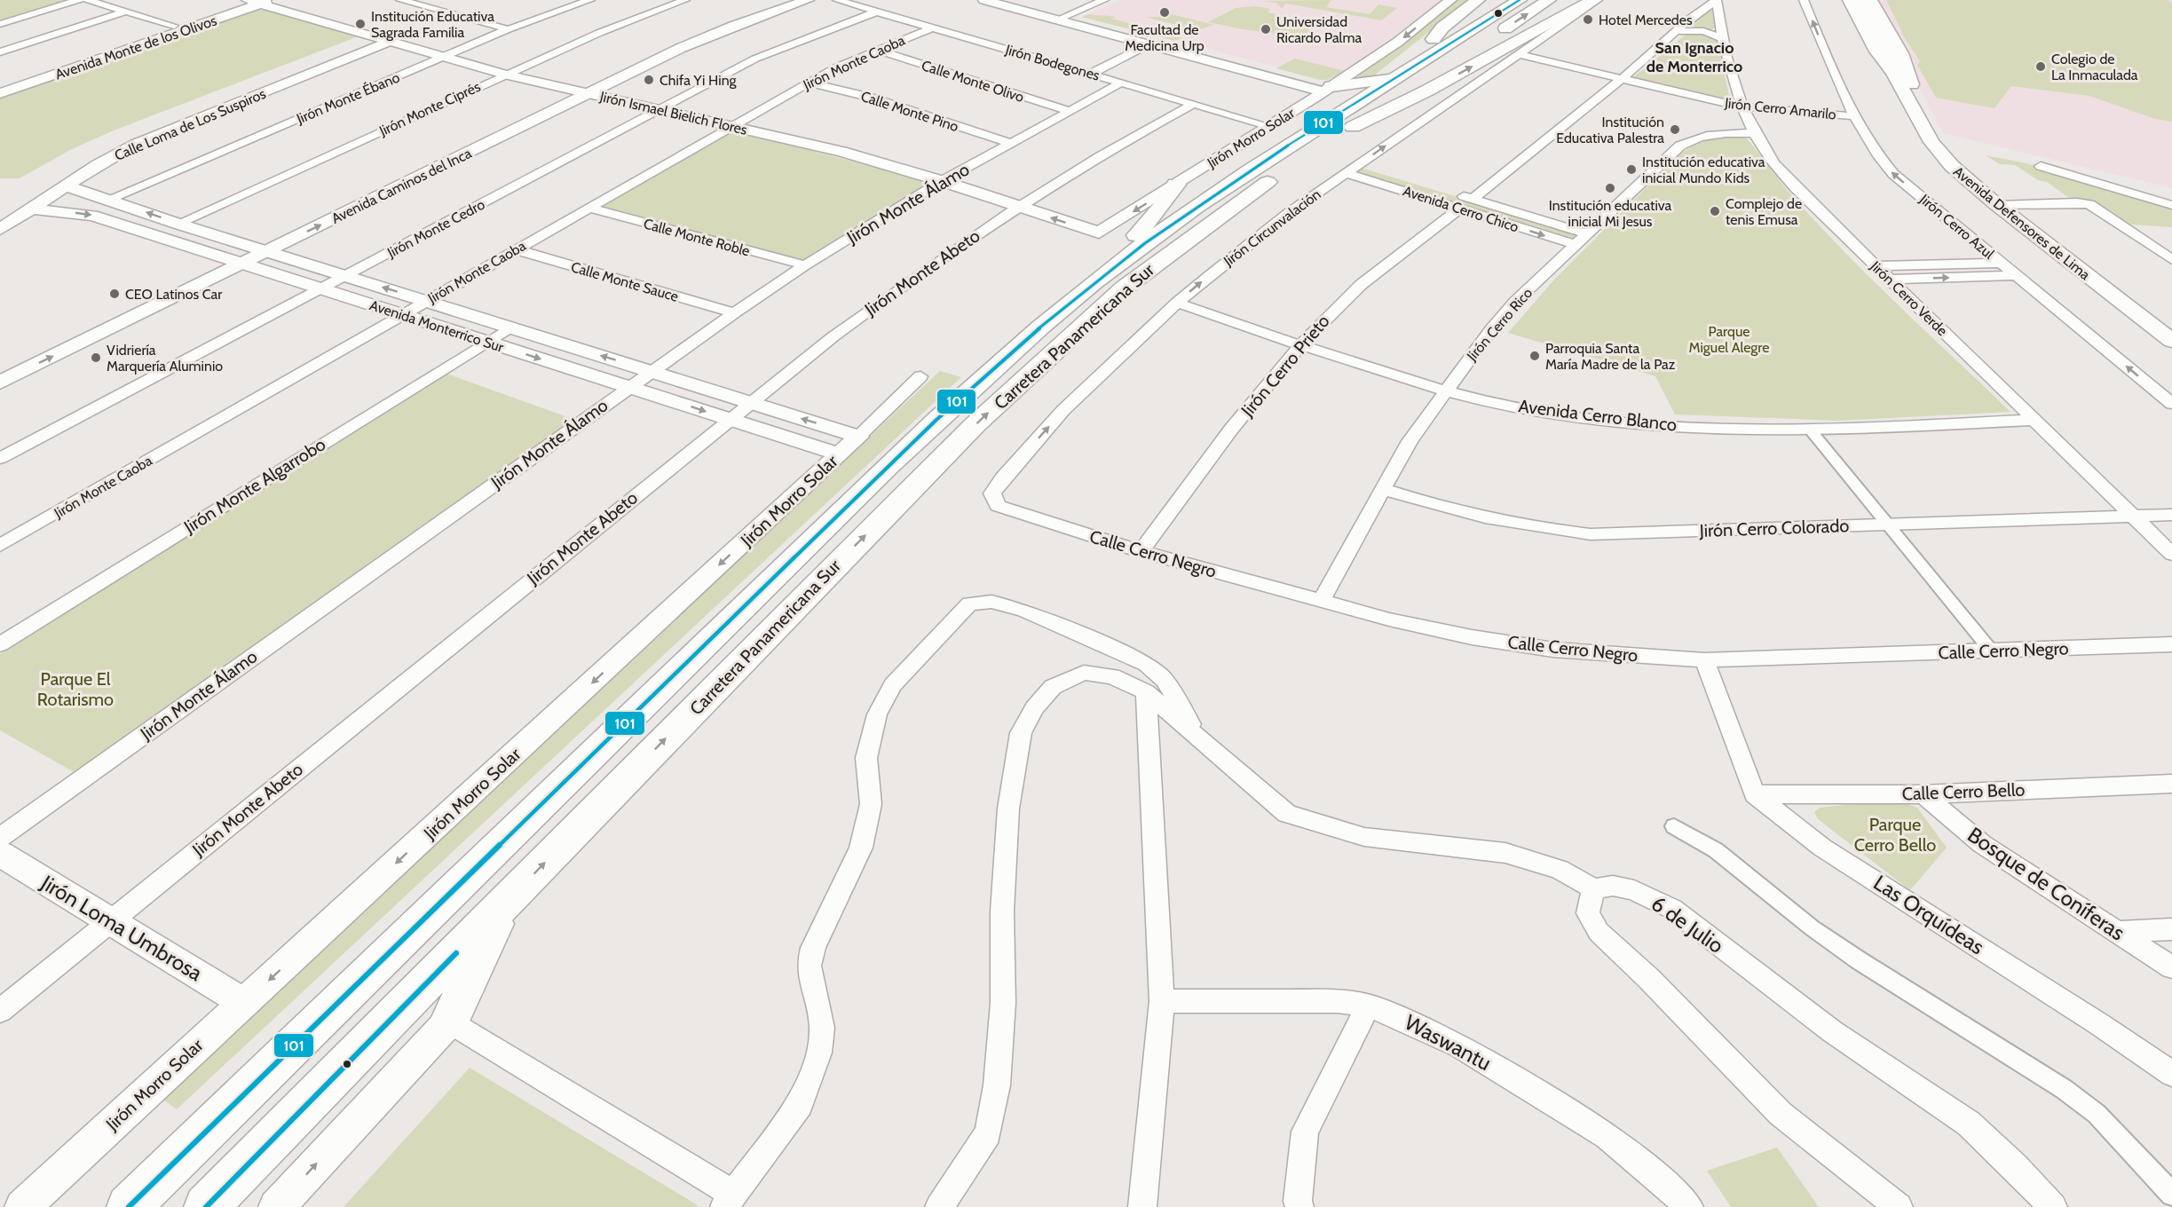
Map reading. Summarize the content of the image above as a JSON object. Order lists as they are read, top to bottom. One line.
{"streets":{"highway":["Carretera Panamericana Sur"],"main road":["Avenida Caminos del Inca","Avenida Defensores de Lima"],"street":["Avenida Monte de los Olivos","Jirón Monte Caoba","Jirón Bodegones","Calle Monte Olivo","Jirón Monte Ébano","Jirón Monte Ciprés","Jirón Cerro Amarilo","Calle Monte Pino","Jirón Ismael Bielich Flores","Calle Loma de Los Suspiros","Jirón Morro Solar","Jirón Monte Álamo","Avenida Cerro Chico","Jirón Cerro Azul","Jirón Circunvalación","Jirón Monte Cedro","Calle Monte Roble","Jirón Monte Abeto","Calle Monte Sauce","Jirón Cerro Verde","Jirón Cerro Rico","Avenida Monterrico Sur","Jirón Cerro Prieto","Avenida Cerro Blanco","Jirón Monte Algarrobo","Jirón Cerro Colorado","Calle Cerro Negro","Calle Cerro Bello","Bosque de Coníferas","Las Orquídeas","6 de Julio","Jirón Loma Umbrosa","Waswantu"]},"crossings":[["Avenida Monte de los Olivos","Jirón Ismael Bielich Flores"],["Jirón Monte Caoba","Jirón Bodegones"],["Jirón Monte Caoba","Calle Monte Olivo"],["Jirón Monte Caoba","Calle Monte Pino"],["Jirón Monte Caoba","Jirón Ismael Bielich Flores"],["Jirón Monte Caoba","Calle Monte Roble"],["Jirón Monte Caoba","Calle Monte Sauce"],["Jirón Monte Caoba","Avenida Monterrico Sur"],["Jirón Bodegones","Jirón Morro Solar"],["Jirón Bodegones","Jirón Monte Álamo"],["Jirón Bodegones","Jirón Monte Cedro"],["Jirón Bodegones","Jirón Monte Abeto"],["Calle Monte Olivo","Jirón Monte Álamo"],["Jirón Monte Ébano","Jirón Ismael Bielich Flores"],["Jirón Monte Ébano","Avenida Monterrico Sur"],["Jirón Monte Ciprés","Jirón Ismael Bielich Flores"],["Jirón Monte Ciprés","Avenida Monterrico Sur"],["Jirón Cerro Amarilo","Jirón Cerro Azul"],["Jirón Cerro Amarilo","Jirón Circunvalación"],["Jirón Cerro Amarilo","Jirón Cerro Verde"],["Calle Monte Pino","Jirón Monte Álamo"],["Jirón Ismael Bielich Flores","Calle Loma de Los Suspiros"],["Jirón Ismael Bielich Flores","Jirón Morro Solar"],["Jirón Ismael Bielich Flores","Avenida Caminos del Inca"],["Jirón Ismael Bielich Flores","Jirón Monte Álamo"],["Jirón Ismael Bielich Flores","Jirón Monte Cedro"],["Jirón Ismael Bielich Flores","Jirón Monte Abeto"],["Calle Loma de Los Suspiros","Avenida Monterrico Sur"],["Jirón Morro Solar","Avenida Monterrico Sur"],["Jirón Morro Solar","Jirón Loma Umbrosa"],["Avenida Caminos del Inca","Avenida Monterrico Sur"],["Jirón Monte Álamo","Calle Monte Roble"],["Jirón Monte Álamo","Calle Monte Sauce"],["Jirón Monte Álamo","Avenida Monterrico Sur"],["Avenida Cerro Chico","Jirón Circunvalación"],["Avenida Cerro Chico","Jirón Cerro Rico"],["Avenida Cerro Chico","Jirón Cerro Prieto"],["Jirón Circunvalación","Avenida Cerro Blanco"],["Jirón Circunvalación","Calle Cerro Negro"],["Jirón Monte Cedro","Avenida Monterrico Sur"],["Jirón Monte Abeto","Avenida Monterrico Sur"],["Jirón Monte Abeto","Jirón Loma Umbrosa"],["Jirón Cerro Verde","Jirón Cerro Rico"],["Jirón Cerro Verde","Avenida Cerro Blanco"],["Jirón Cerro Verde","Jirón Cerro Colorado"],["Jirón Cerro Rico","Avenida Cerro Blanco"],["Jirón Cerro Rico","Jirón Cerro Colorado"],["Jirón Cerro Rico","Calle Cerro Negro"],["Avenida Monterrico Sur","Jirón Monte Algarrobo"],["Jirón Cerro Prieto","Avenida Cerro Blanco"],["Jirón Cerro Prieto","Calle Cerro Negro"],["Calle Cerro Bello","Bosque de Coníferas"],["Calle Cerro Bello","Las Orquídeas"]],"one_way":["Jirón Morro Solar","Jirón Cerro Azul","Jirón Circunvalación"],"districts":["San Ignacio de Monterrico"],"parks":["Parque Miguel Alegre","Parque El Rotarismo","Parque Cerro Bello"],"places":["Facultad de Medicina Urp","Hotel Mercedes","Institución Educativa Sagrada Familia","Universidad Ricardo Palma","Colegio de La Inmaculada","Chifa Yi Hing","Institución Educativa Palestra","Institución educativa inicial Mundo Kids","Institución educativa inicial Mi Jesus","Complejo de tenis Emusa","CEO Latinos Car","Parroquia Santa María Madre de la Paz","Vidriería Marquería Aluminio"],"lines":["transit line 101"]}
